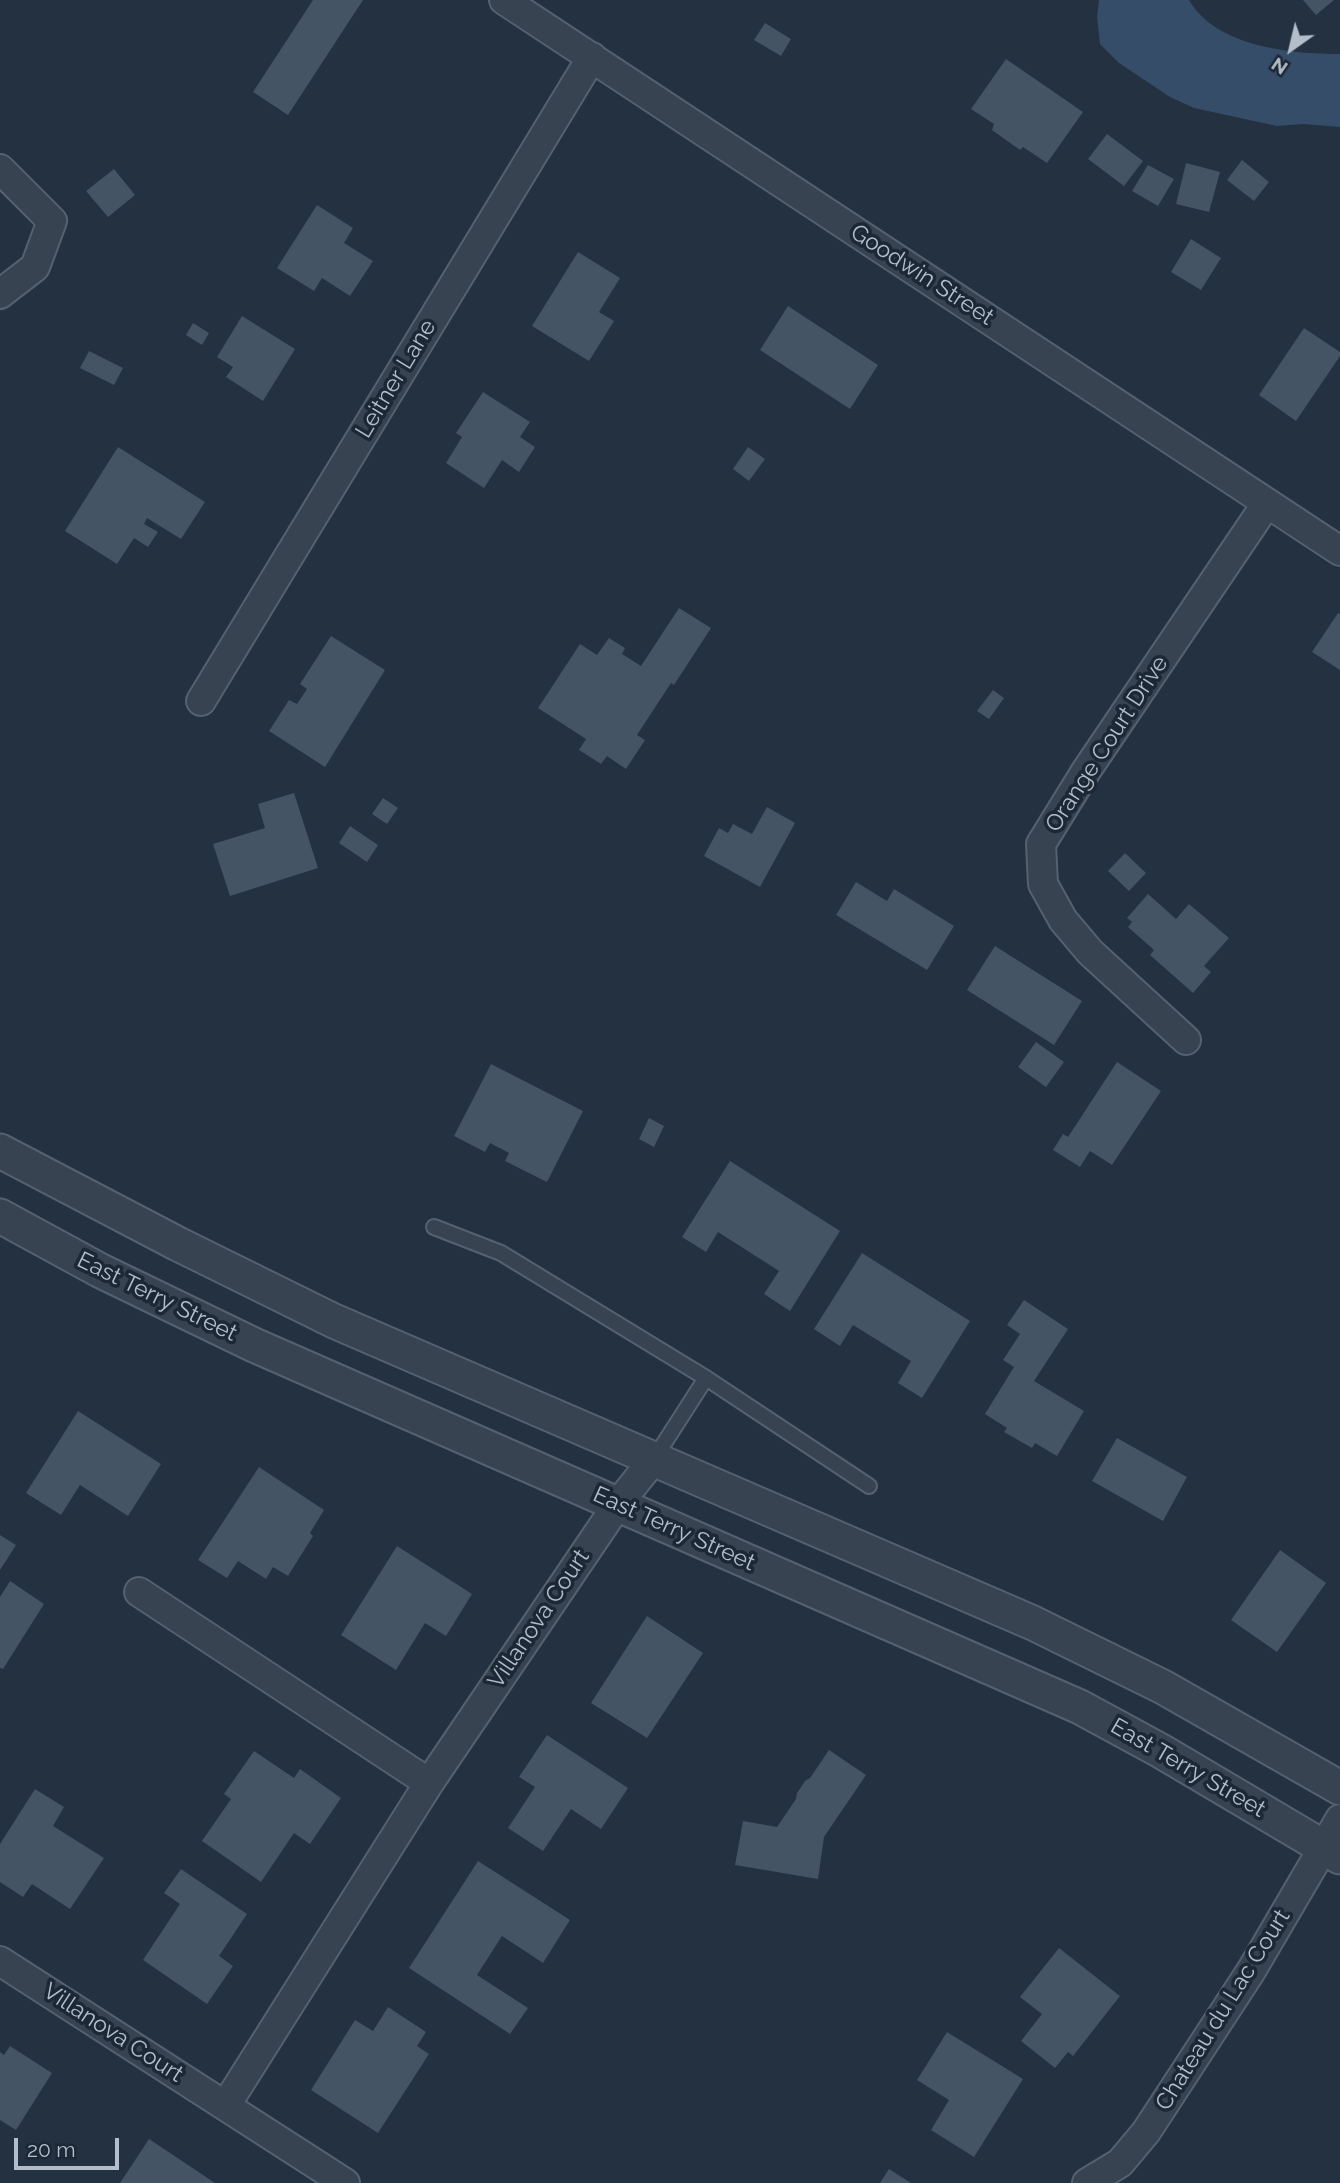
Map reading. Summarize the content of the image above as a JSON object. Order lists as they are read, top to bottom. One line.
{"streets":{"street":["Goodwin Street","Leitner Lane","Orange Court Drive","East Terry Street","Villanova Court","Chateau du Lac Court"]},"crossings":[["Goodwin Street","Leitner Lane"],["Goodwin Street","Orange Court Drive"],["East Terry Street","Villanova Court"],["East Terry Street","Chateau du Lac Court"]],"scale_bar":"20 m","north":"bottom left"}
